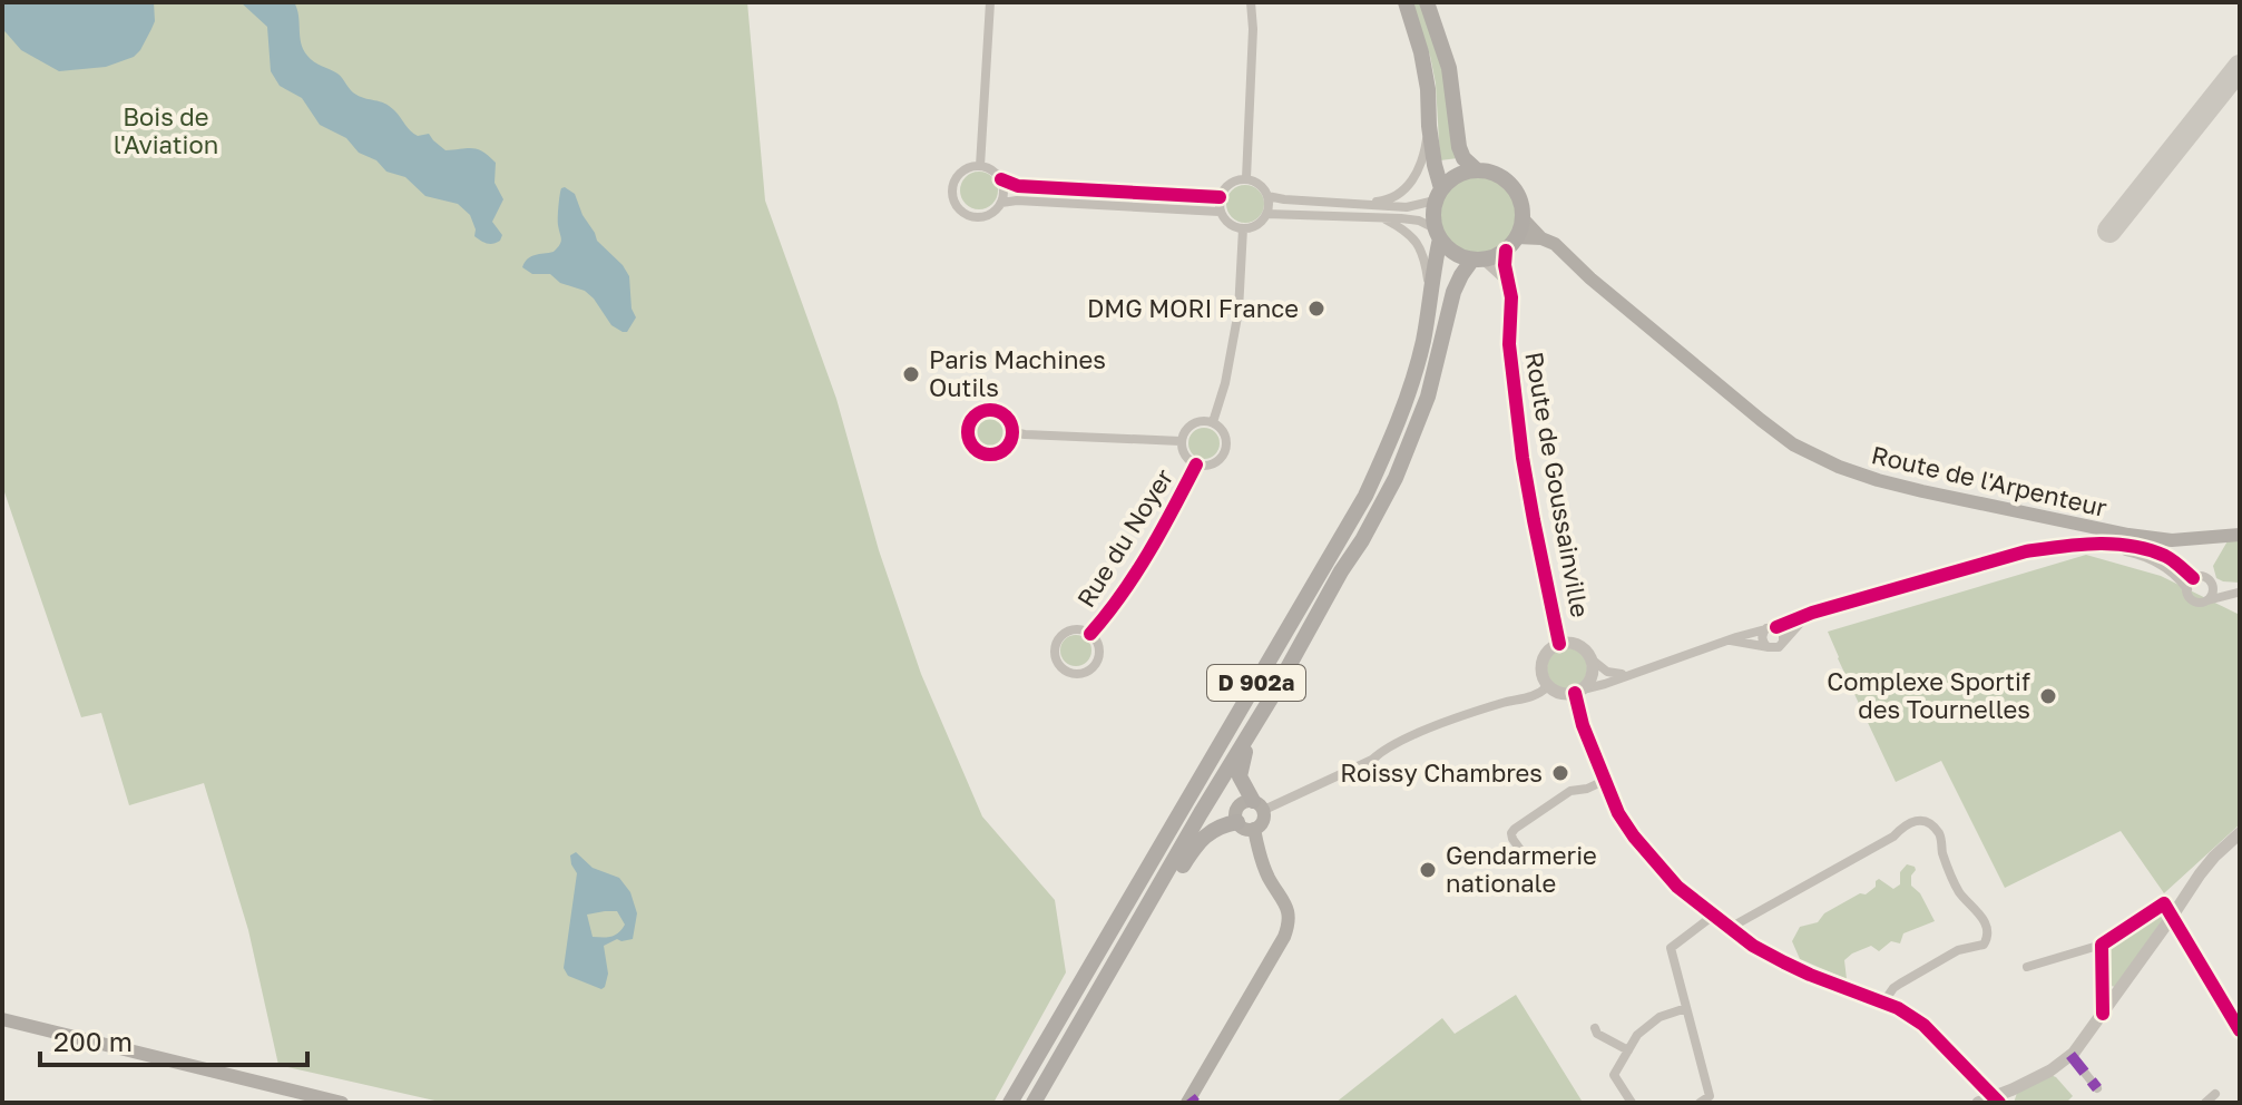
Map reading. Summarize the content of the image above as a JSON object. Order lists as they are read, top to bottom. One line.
{"streets":{"main road":["Route de l'Arpenteur","D 902a"],"street":["Route de Goussainville","Rue du Noyer"]},"crossings":[["Route de l'Arpenteur","Route de Goussainville"],["Route de l'Arpenteur","D 902a"],["Route de Goussainville","D 902a"]],"parks":["Bois de l'Aviation"],"places":["DMG MORI France","Paris Machines Outils","Complexe Sportif des Tournelles","Roissy Chambres","Gendarmerie nationale"],"scale_bar":"200 m"}
